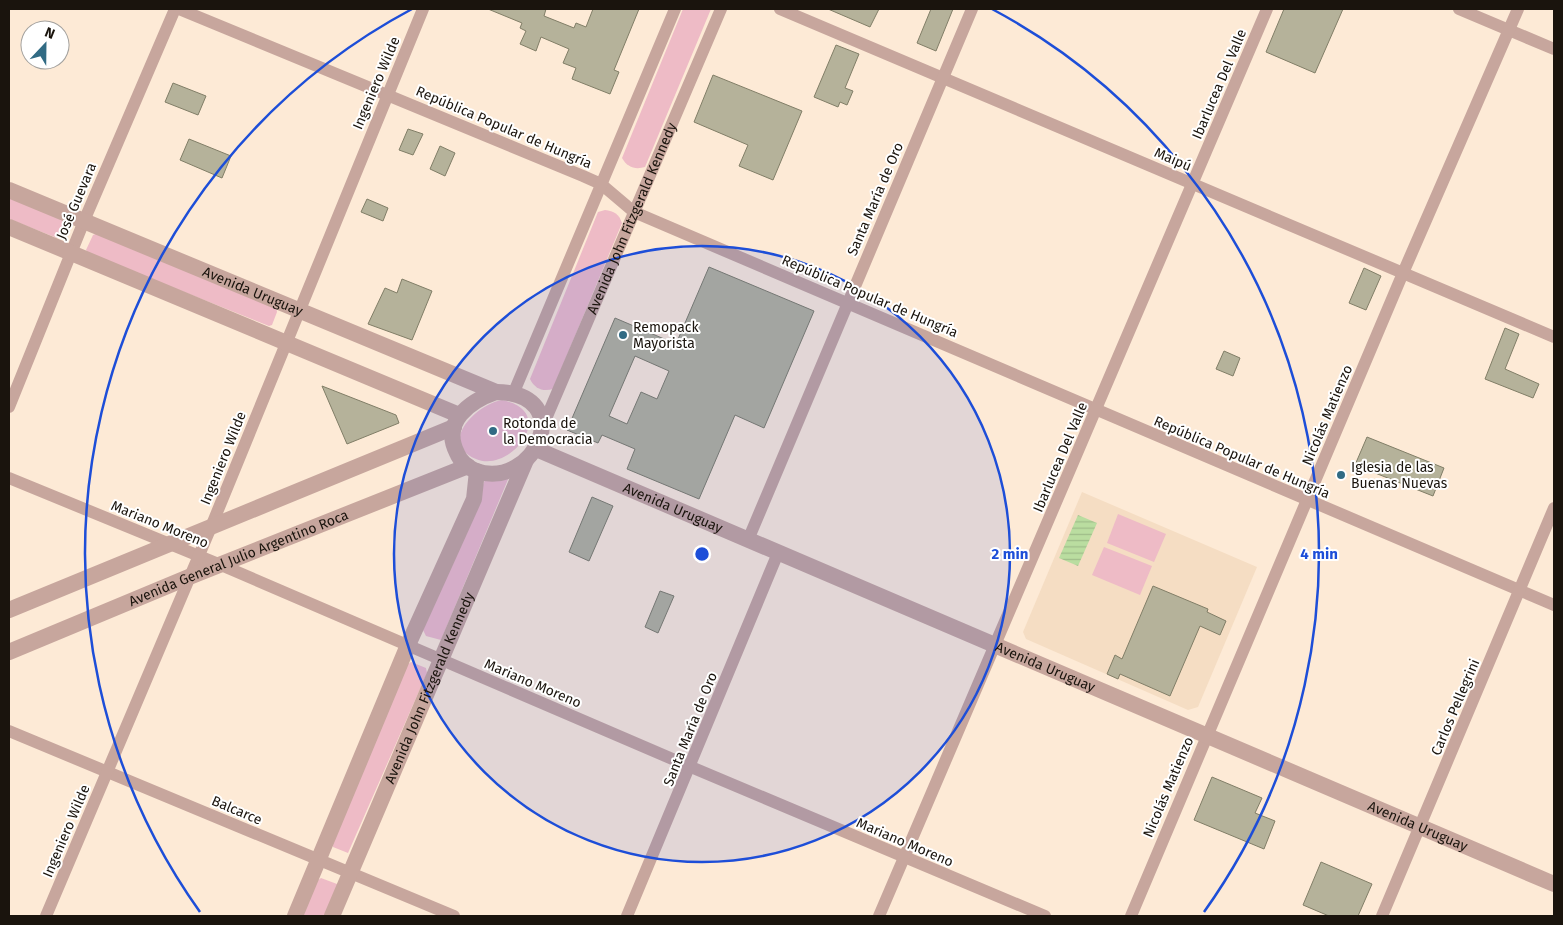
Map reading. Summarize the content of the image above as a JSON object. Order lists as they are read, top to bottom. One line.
{"streets":{"street":["Ingeniero Wilde","Ibarlucea Del Valle","República Popular de Hungría","Maipú","Santa María de Oro","José Guevara","Avenida John Fitzgerald Kennedy","Avenida Uruguay","Nicolás Matienzo","Mariano Moreno","Avenida General Julio Argentino Roca","Carlos Pellegrini","Balcarce"]},"crossings":[["Ingeniero Wilde","República Popular de Hungría"],["Ingeniero Wilde","Avenida Uruguay"],["Ingeniero Wilde","Mariano Moreno"],["Ingeniero Wilde","Avenida General Julio Argentino Roca"],["Ingeniero Wilde","Balcarce"],["Ibarlucea Del Valle","República Popular de Hungría"],["Ibarlucea Del Valle","Maipú"],["Ibarlucea Del Valle","Avenida Uruguay"],["Ibarlucea Del Valle","Mariano Moreno"],["República Popular de Hungría","Santa María de Oro"],["República Popular de Hungría","José Guevara"],["República Popular de Hungría","Avenida John Fitzgerald Kennedy"],["República Popular de Hungría","Nicolás Matienzo"],["República Popular de Hungría","Carlos Pellegrini"],["Maipú","Santa María de Oro"],["Maipú","Nicolás Matienzo"],["Santa María de Oro","Avenida Uruguay"],["Santa María de Oro","Mariano Moreno"],["José Guevara","Avenida Uruguay"],["Avenida John Fitzgerald Kennedy","Avenida Uruguay"],["Avenida John Fitzgerald Kennedy","Mariano Moreno"],["Avenida John Fitzgerald Kennedy","Avenida General Julio Argentino Roca"],["Avenida John Fitzgerald Kennedy","Balcarce"],["Avenida Uruguay","Nicolás Matienzo"],["Avenida Uruguay","Avenida General Julio Argentino Roca"],["Avenida Uruguay","Carlos Pellegrini"],["Mariano Moreno","Avenida General Julio Argentino Roca"]],"places":["Remopack Mayorista","Rotonda de la Democracia","Iglesia de las Buenas Nuevas"],"north":"top","rings":["2 min","4 min"]}
